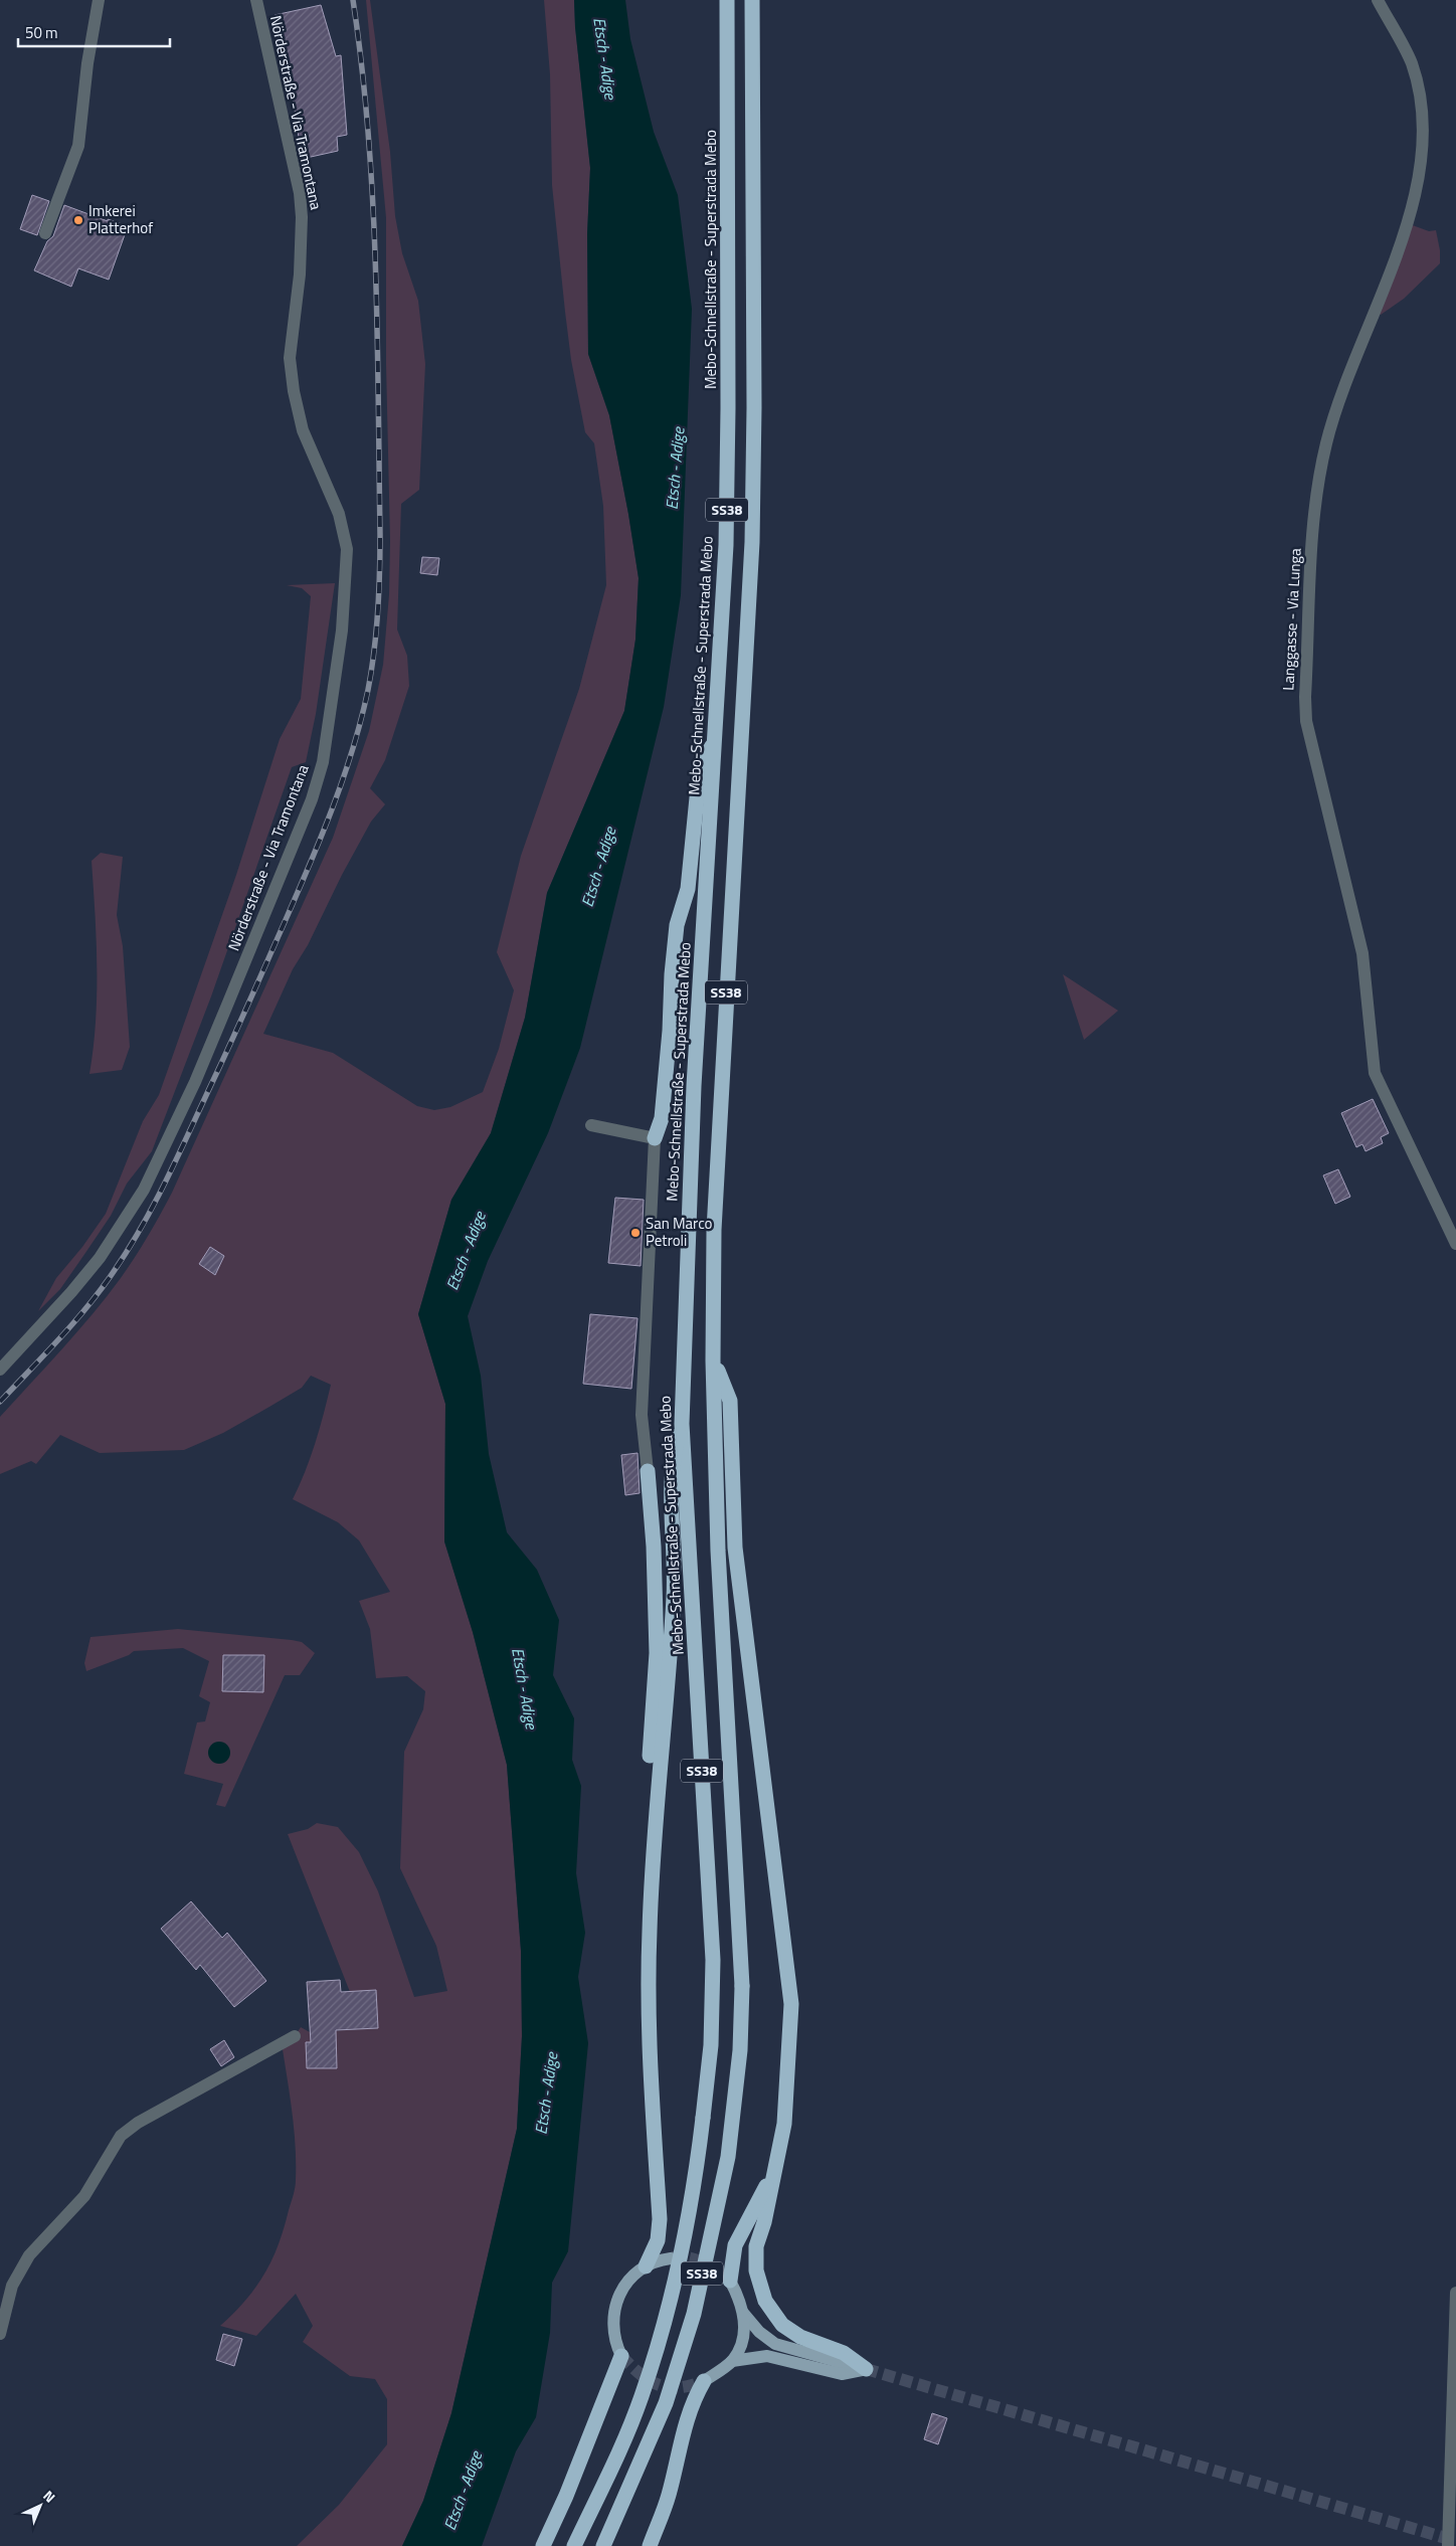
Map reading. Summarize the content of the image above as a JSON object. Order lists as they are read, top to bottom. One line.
{"streets":{"highway":["Mebo-Schnellstraße - Superstrada Mebo","SS38"],"street":["Nörderstraße - Via Tramontana","Langgasse - Via Lunga"]},"water":["Etsch - Adige"],"places":["Imkerei Platterhof","San Marco Petroli"],"scale_bar":"50 m","north":"top right"}
